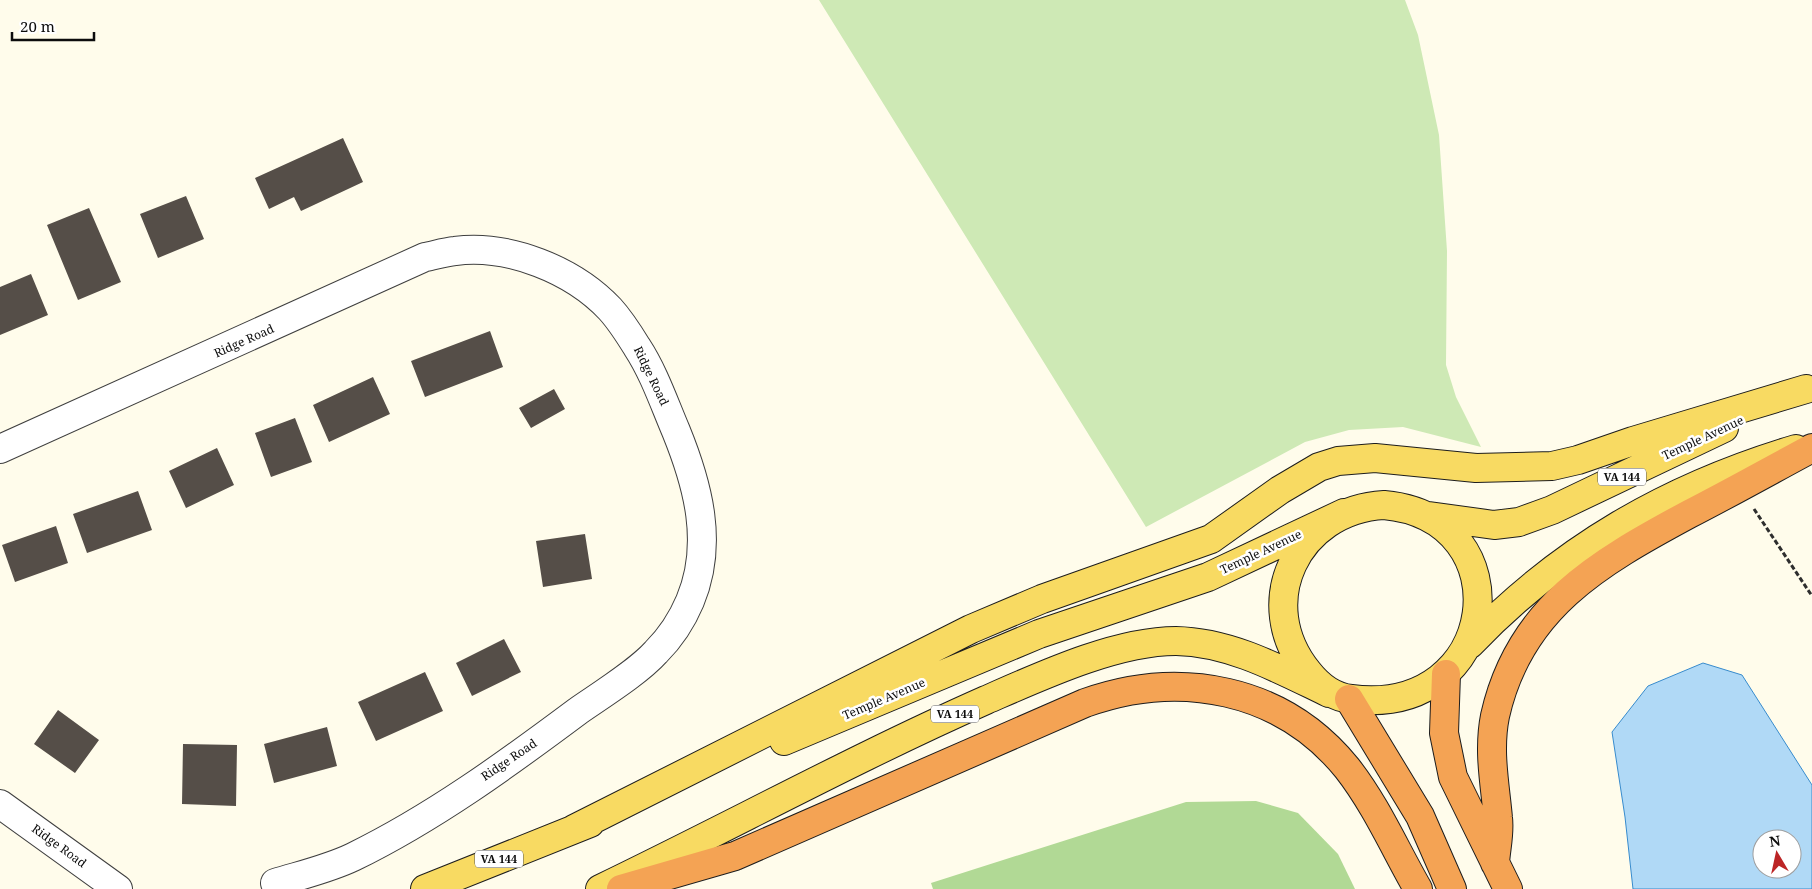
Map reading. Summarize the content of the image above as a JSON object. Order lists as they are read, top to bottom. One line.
{"streets":{"main road":["Temple Avenue","VA 144"],"street":["Ridge Road"]},"crossings":[["Temple Avenue","VA 144"]],"scale_bar":"20 m","north":"top"}
